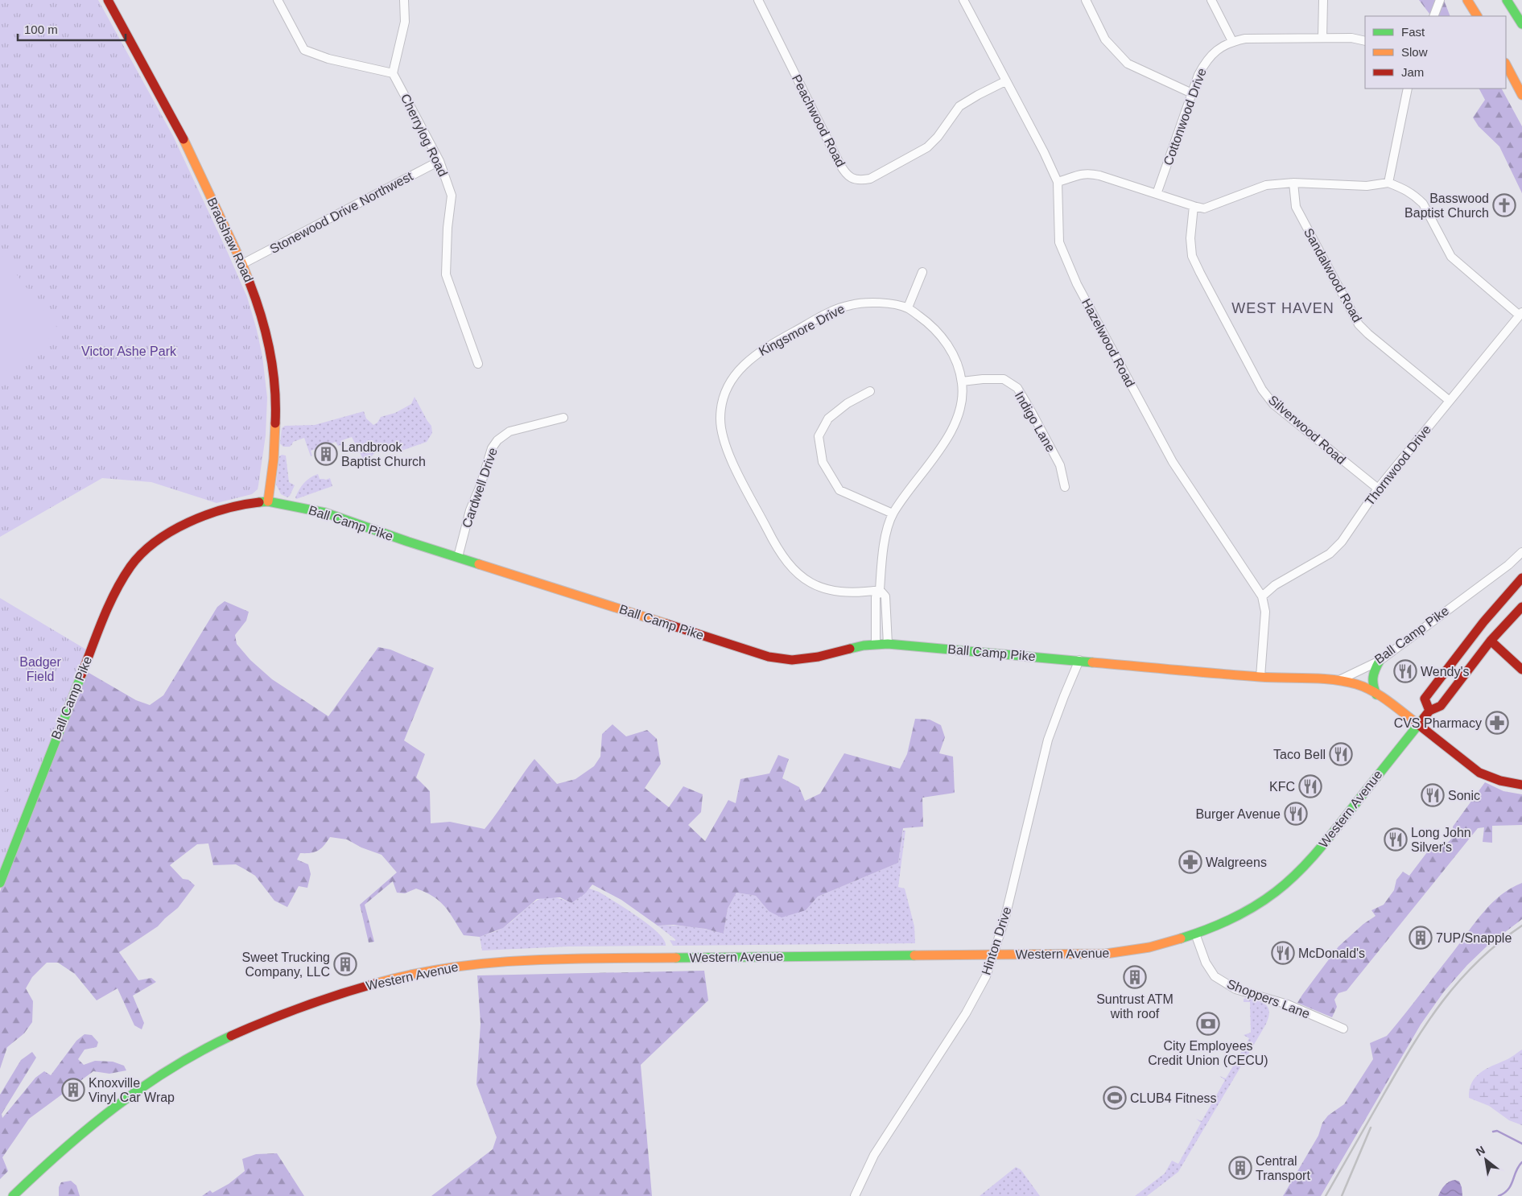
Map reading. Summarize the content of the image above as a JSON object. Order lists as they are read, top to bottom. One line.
{"streets":{"main road":["Bradshaw Road","Ball Camp Pike","Western Avenue"],"street":["Cottonwood Drive","Peachwood Road","Cherrylog Road","Stonewood Drive Northwest","Sandalwood Road","Kingsmore Drive","Hazelwood Road","Indigo Lane","Silverwood Road","Thornwood Drive","Cardwell Drive","Hinton Drive","Shoppers Lane"]},"crossings":[["Peachwood Road","Hazelwood Road"],["Cherrylog Road","Stonewood Drive Northwest"],["Stonewood Drive Northwest","Bradshaw Road"],["Bradshaw Road","Ball Camp Pike"],["Sandalwood Road","Thornwood Drive"],["Kingsmore Drive","Indigo Lane"],["Kingsmore Drive","Ball Camp Pike"],["Hazelwood Road","Thornwood Drive"],["Hazelwood Road","Ball Camp Pike"],["Silverwood Road","Thornwood Drive"],["Cardwell Drive","Ball Camp Pike"],["Ball Camp Pike","Hinton Drive"],["Western Avenue","Hinton Drive"],["Western Avenue","Shoppers Lane"]],"districts":["WEST HAVEN"],"parks":["Victor Ashe Park","Badger Field"],"places":{"church":["Basswood Baptist Church"],"building":["Landbrook Baptist Church","7UP/Snapple","Sweet Trucking Company, LLC","Suntrust ATM with roof","Knoxville Vinyl Car Wrap","Central Transport"],"restaurant":["Wendy's","Taco Bell","KFC","Sonic","Burger Avenue","Long John Silver's","McDonald's"],"pharmacy":["CVS Pharmacy","Walgreens"],"bank":["City Employees Credit Union (CECU)"],"sports":["CLUB4 Fitness"]},"legend":["Fast","Slow","Jam"],"scale_bar":"100 m","north":"top left"}
